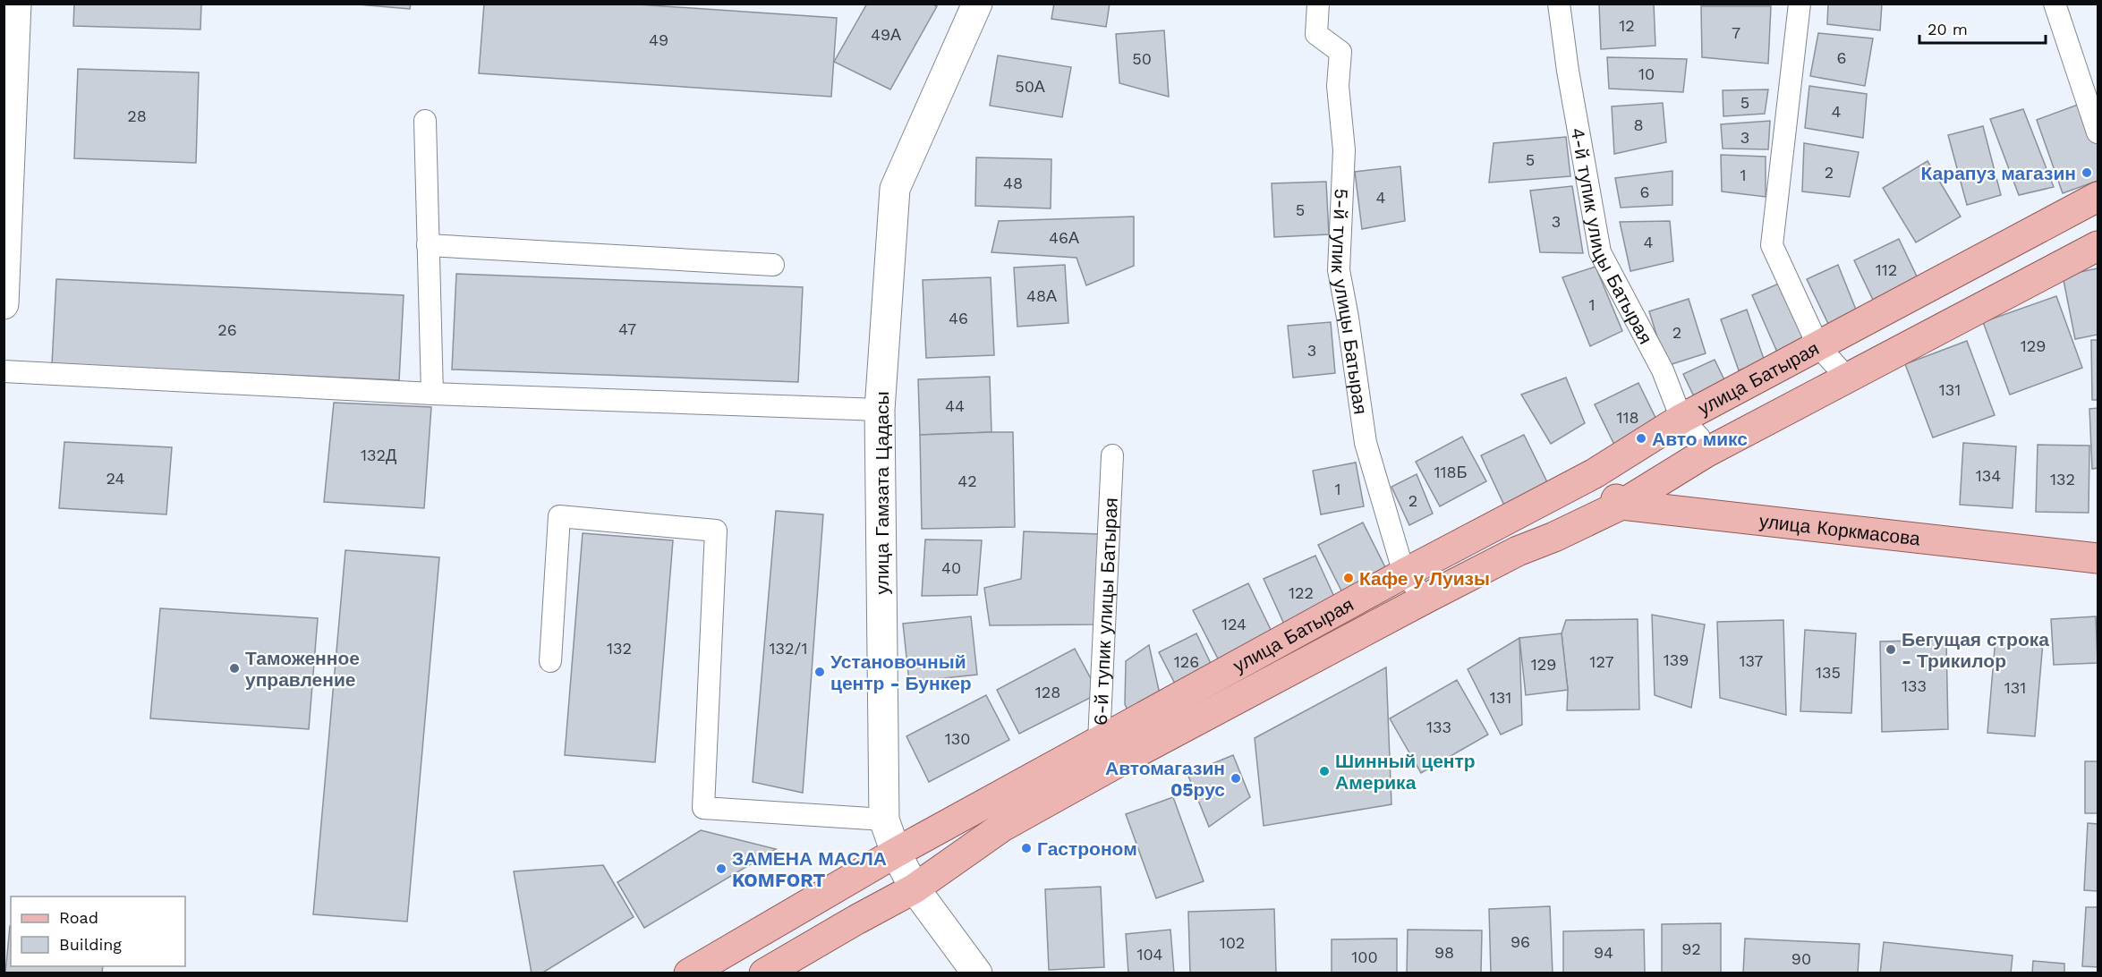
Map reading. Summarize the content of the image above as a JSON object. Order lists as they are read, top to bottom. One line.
{"streets":{"main road":["улица Батырая","улица Коркмасова"],"street":["улица Гамзата Цадасы"],"lane":["4-й тупик улицы Батырая","5-й тупик улицы Батырая","6-й тупик улицы Батырая"]},"crossings":[["4-й тупик улицы Батырая","улица Батырая"],["5-й тупик улицы Батырая","улица Батырая"],["улица Батырая","улица Гамзата Цадасы"],["улица Батырая","улица Коркмасова"],["улица Батырая","6-й тупик улицы Батырая"]],"places":["Карапуз магазин","Авто микс","Кафе у Луизы","Бегущая строка - Трикилор","Таможенное управление","Установочный центр - Бункер","Шинный центр Америка","Автомагазин 05рус","Гастроном","ЗАМЕНА МАСЛА KOMFORT"],"house_numbers":["12","7","49А","49","6","50","10","50А","5","4","28","8","3","5","2","1","48","6","4","5","3","46А","4","112","48А","1","46","47","26","2","129","3","131","44","118","132Д","118Б","134","24","132","42","1","2","40","122","124","132","132/1","139","137","126","127","129","135","133","131","128","131","133","130","96","102","92","98","94","104","100","90"],"legend":["Road","Building"],"scale_bar":"20 m"}
